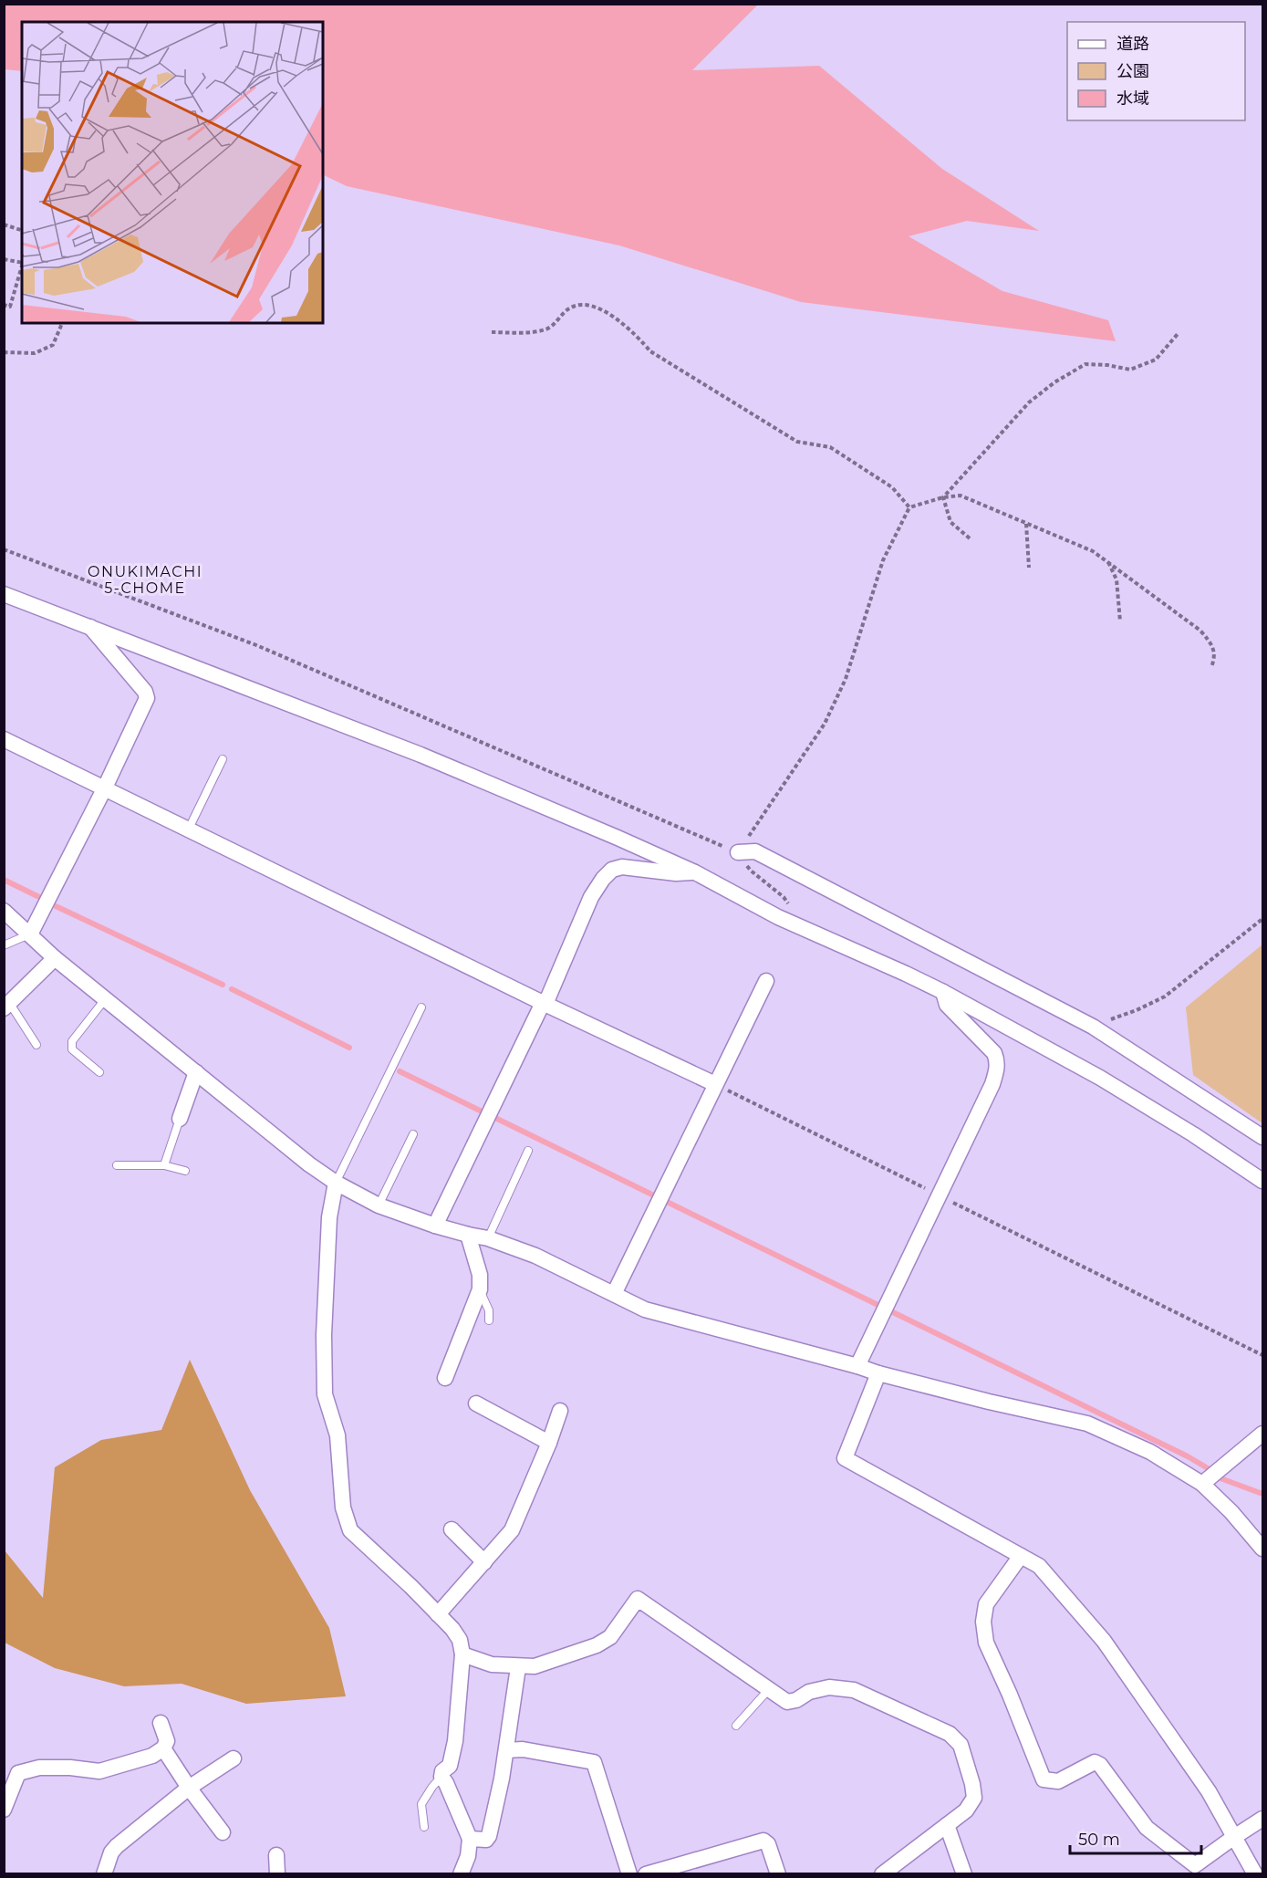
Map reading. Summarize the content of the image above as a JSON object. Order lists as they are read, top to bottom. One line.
{"districts":["ONUKIMACHI 5-CHOME"],"legend":["道路","公園","水域"],"scale_bar":"50 m"}
